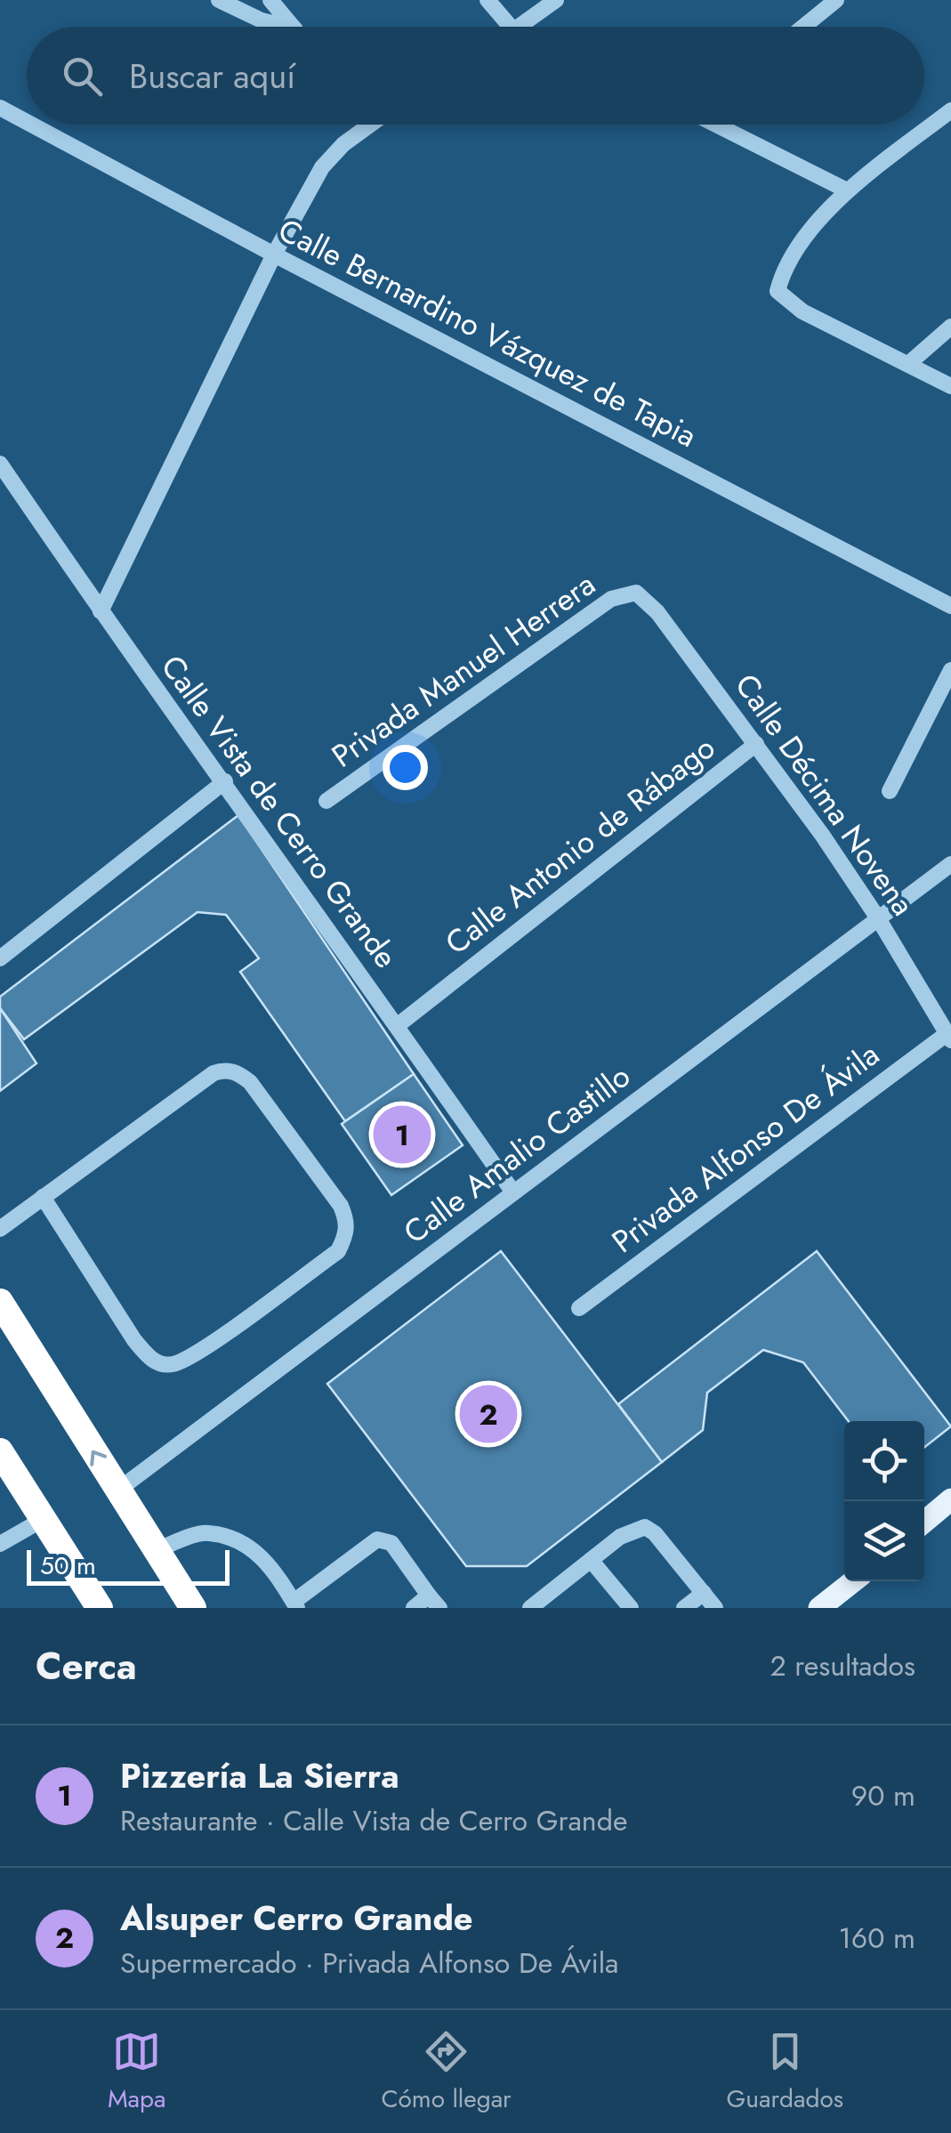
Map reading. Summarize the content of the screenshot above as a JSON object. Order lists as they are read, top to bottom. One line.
{"streets":{"street":["Calle Bernardino Vázquez de Tapia","Privada Manuel Herrera","Calle Décima Novena","Calle Vista de Cerro Grande","Calle Antonio de Rábago","Privada Alfonso De Ávila","Calle Amalio Castillo"]},"crossings":[["Privada Manuel Herrera","Calle Décima Novena"],["Calle Décima Novena","Calle Antonio de Rábago"],["Calle Décima Novena","Privada Alfonso De Ávila"],["Calle Décima Novena","Calle Amalio Castillo"],["Calle Vista de Cerro Grande","Calle Antonio de Rábago"],["Calle Vista de Cerro Grande","Calle Amalio Castillo"]],"scale_bar":"50 m","page":{"search":"Buscar aquí","pins":["1","2"],"scale":"50 m","heading":["Cerca","2 resultados"],"list":[{"mark":"1","name":"Pizzería La Sierra","note":"Restaurante · Calle Vista de Cerro Grande","value":"90 m"},{"mark":"2","name":"Alsuper Cerro Grande","note":"Supermercado · Privada Alfonso De Ávila","value":"160 m"}],"nav":["Mapa","Cómo llegar","Guardados"]}}
